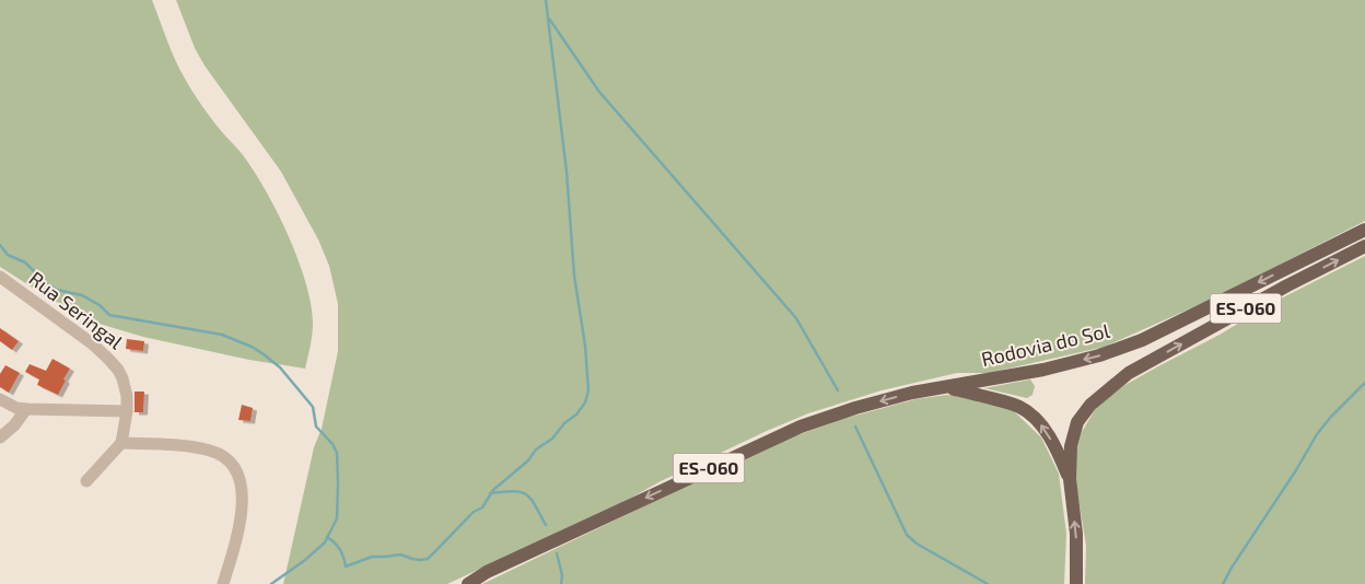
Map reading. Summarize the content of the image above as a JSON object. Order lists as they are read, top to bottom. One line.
{"streets":{"main road":["ES-060","Rodovia do Sol"],"street":["Rua Seringal"]},"crossings":[["ES-060","Rodovia do Sol"]]}
